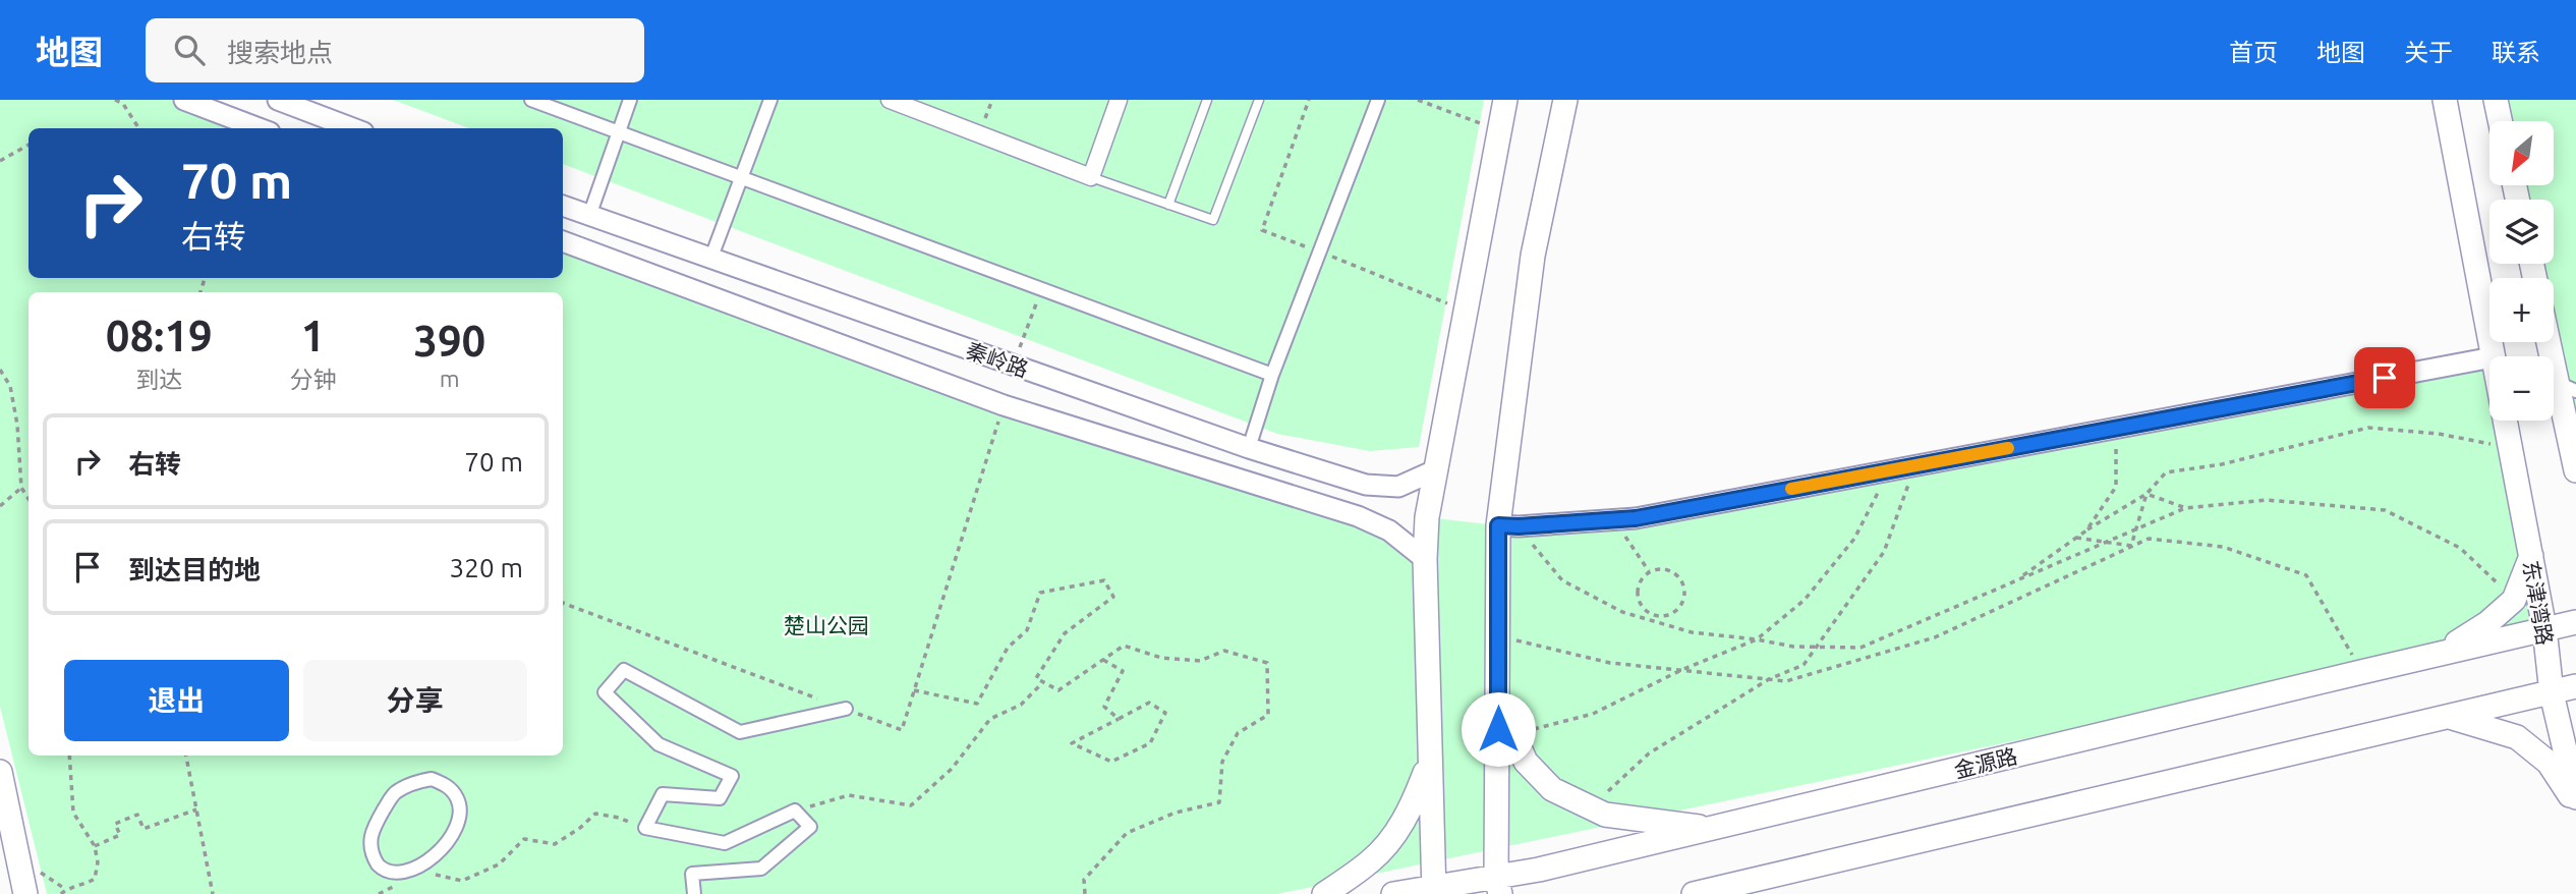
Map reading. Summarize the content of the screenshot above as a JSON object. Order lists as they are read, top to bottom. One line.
{"streets":{"main road":["东津湾路","金源路"],"street":["秦岭路"]},"crossings":[["东津湾路","金源路"]],"parks":["楚山公园"],"north":"bottom left","page":{"header":"地图","search":"搜索地点","nav":["首页","地图","关于","联系"],"map_buttons":["+","−"],"turn":["70 m","右转"],"eta":["08:19","到达","1","分钟","390","m"],"list":[{"name":"右转","value":"70 m"},{"name":"到达目的地","value":"320 m"}],"buttons":["退出","分享"]}}
